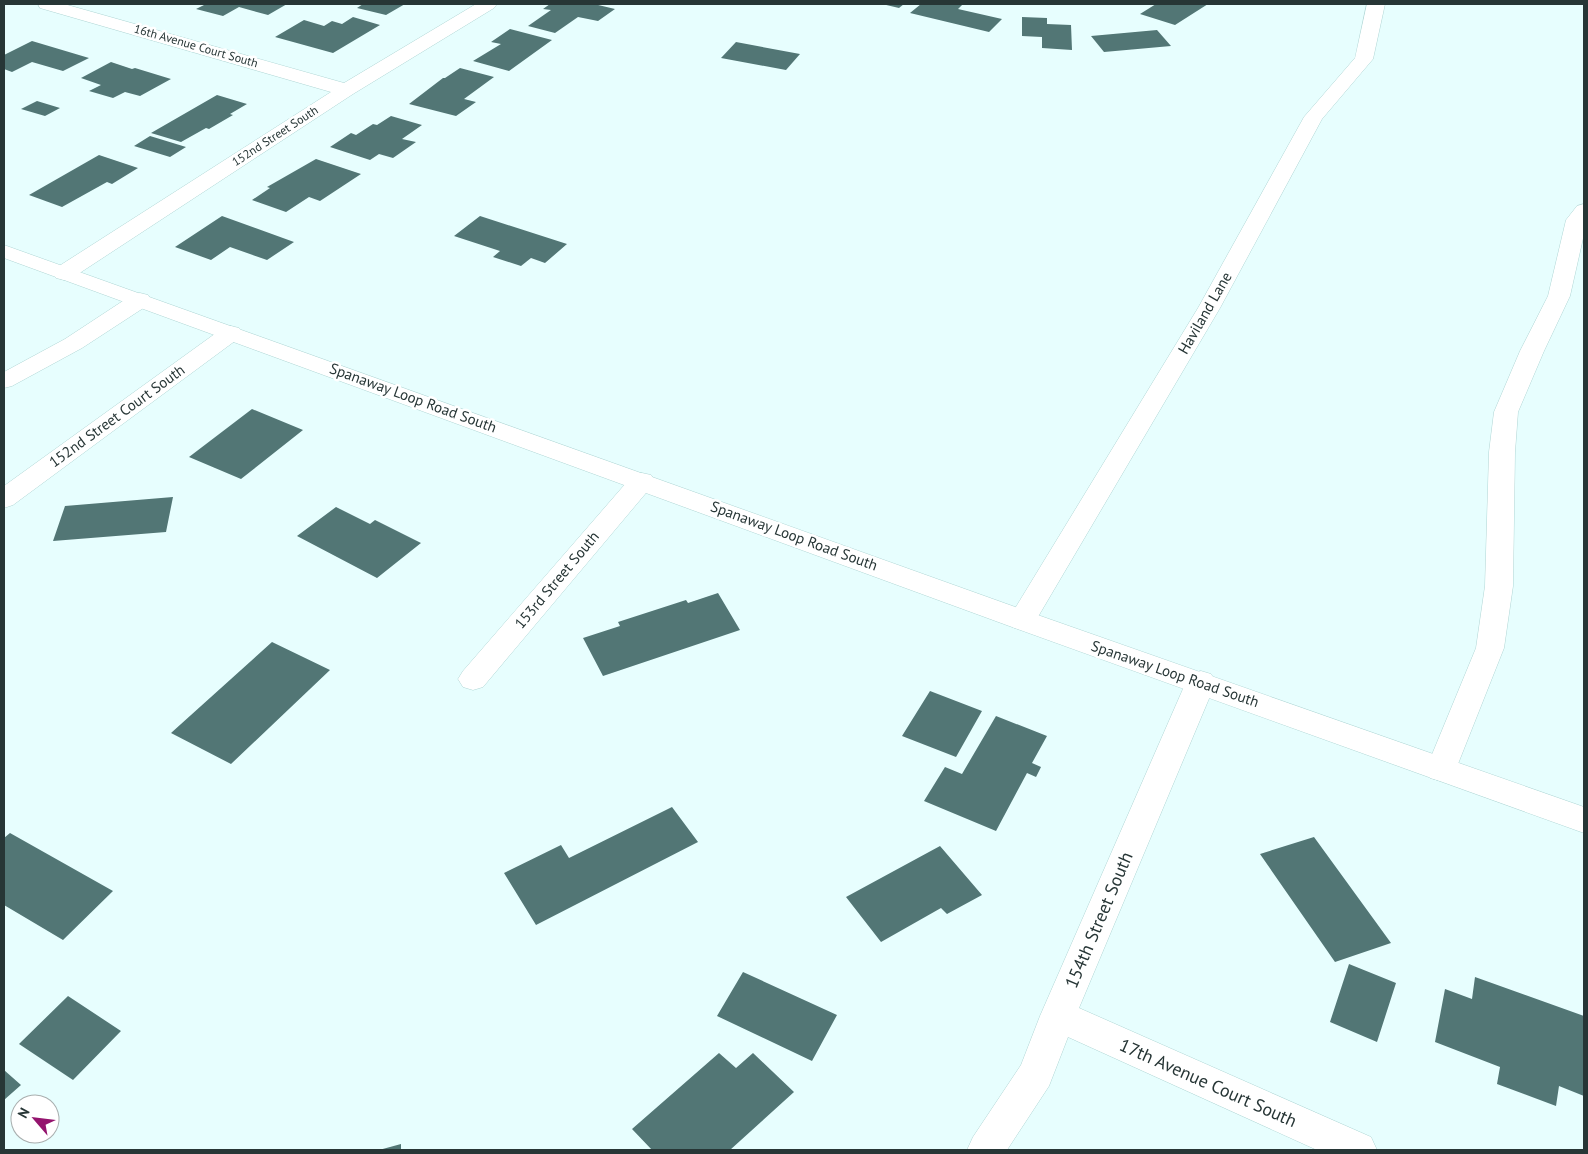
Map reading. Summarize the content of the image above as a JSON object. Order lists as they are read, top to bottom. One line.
{"streets":{"street":["16th Avenue Court South","152nd Street South","Haviland Lane","Spanaway Loop Road South","152nd Street Court South","153rd Street South","154th Street South","17th Avenue Court South"]},"crossings":[["16th Avenue Court South","152nd Street South"],["152nd Street South","Spanaway Loop Road South"],["Haviland Lane","Spanaway Loop Road South"],["Spanaway Loop Road South","152nd Street Court South"],["Spanaway Loop Road South","153rd Street South"],["Spanaway Loop Road South","154th Street South"],["154th Street South","17th Avenue Court South"]],"north":"top left"}
